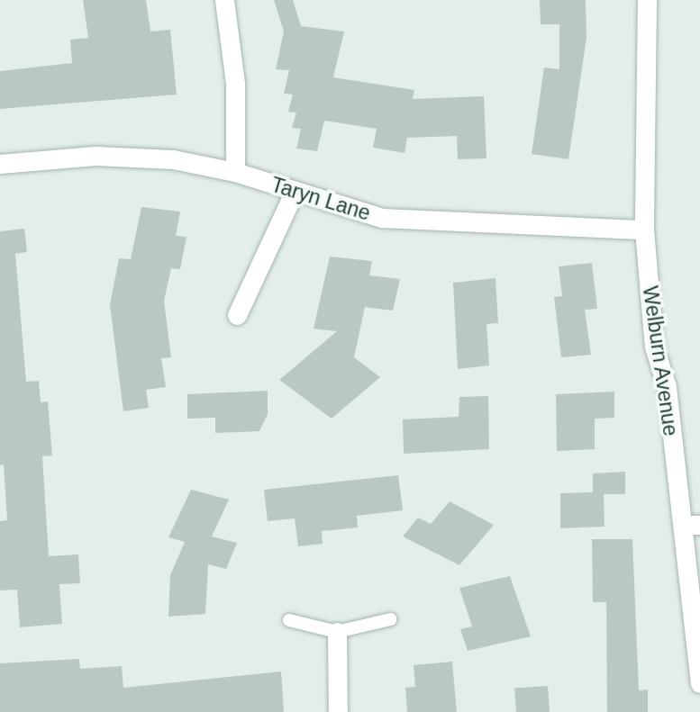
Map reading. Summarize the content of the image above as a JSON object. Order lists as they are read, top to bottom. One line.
{"streets":{"street":["Taryn Lane","Welburn Avenue"]},"crossings":[["Taryn Lane","Welburn Avenue"]]}
